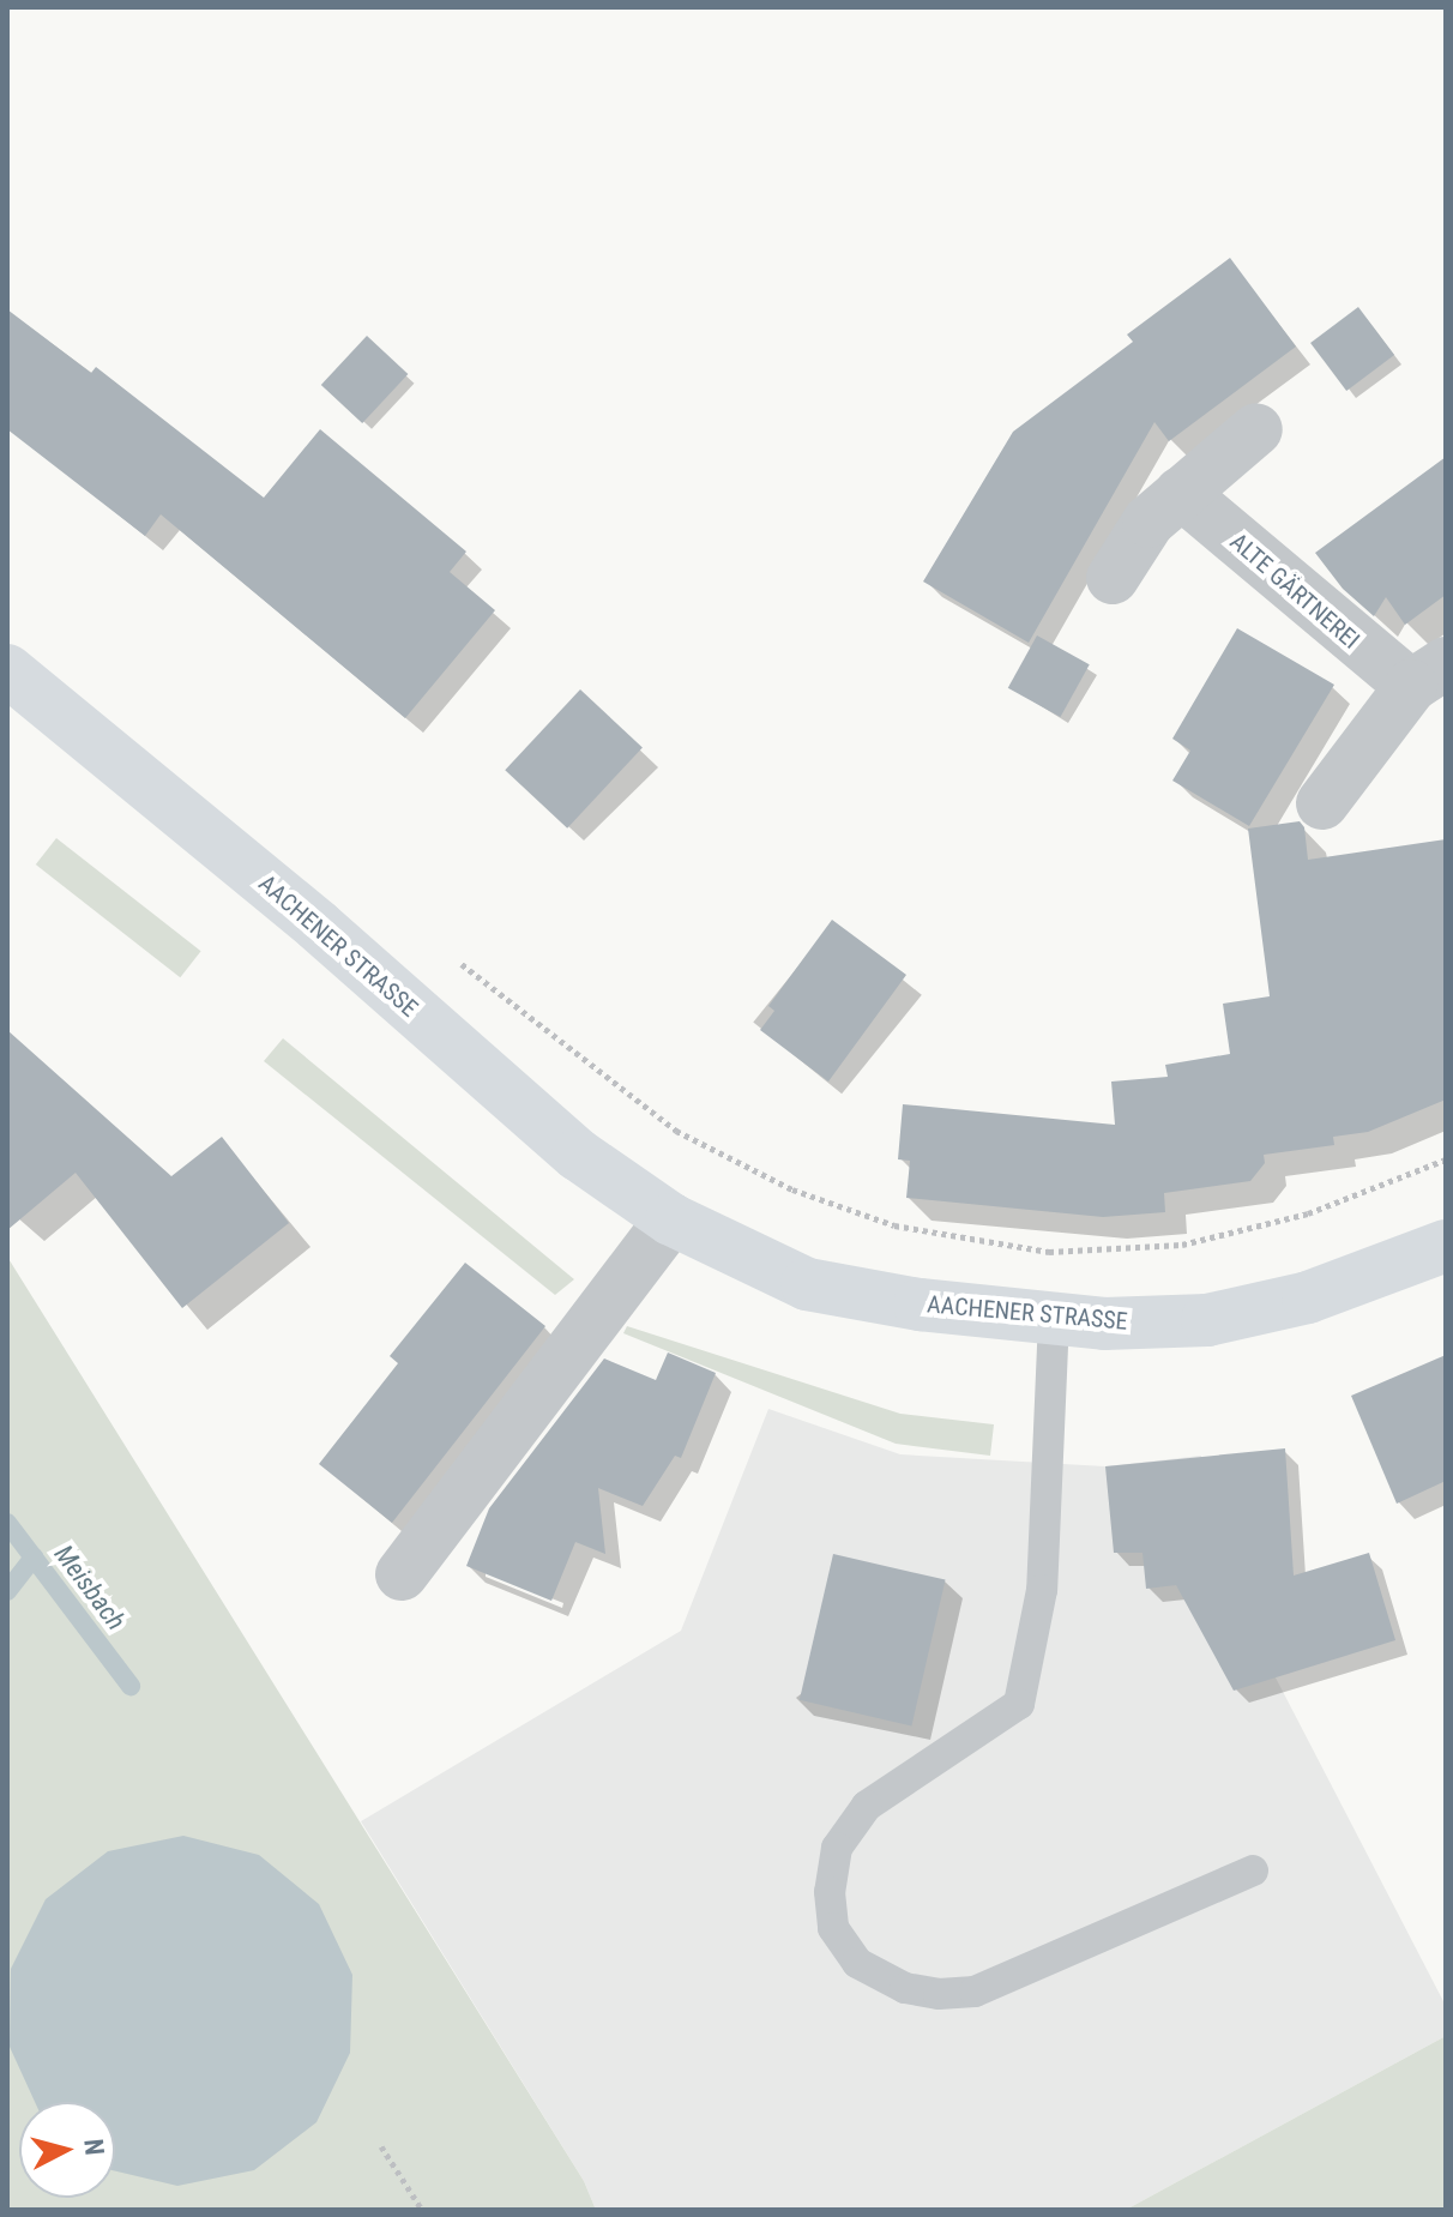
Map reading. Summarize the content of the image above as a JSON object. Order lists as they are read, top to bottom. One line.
{"streets":{"main road":["AACHENER STRASSE"],"street":["ALTE GÄRTNEREI"]},"water":["Meisbach"],"north":"right"}
